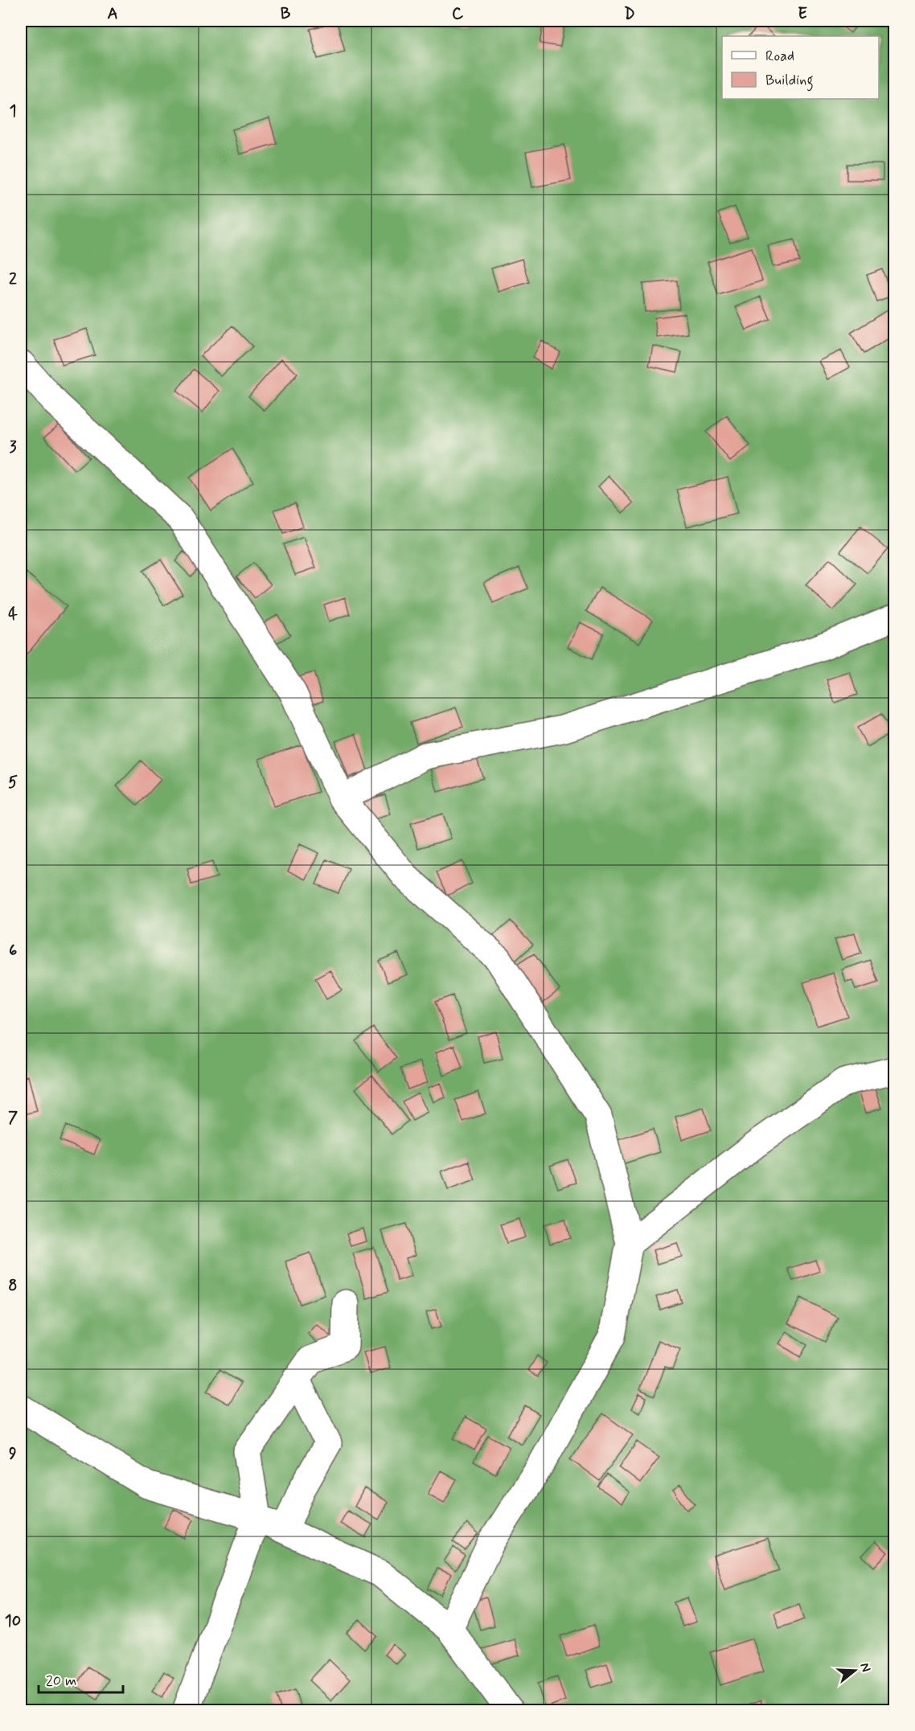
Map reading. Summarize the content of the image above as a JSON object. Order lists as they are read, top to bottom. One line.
{"legend":["Road","Building"],"scale_bar":"20 m","north":"right","grid":{"columns":["A","B","C","D","E"],"rows":["1","2","3","4","5","6","7","8","9","10"]}}
